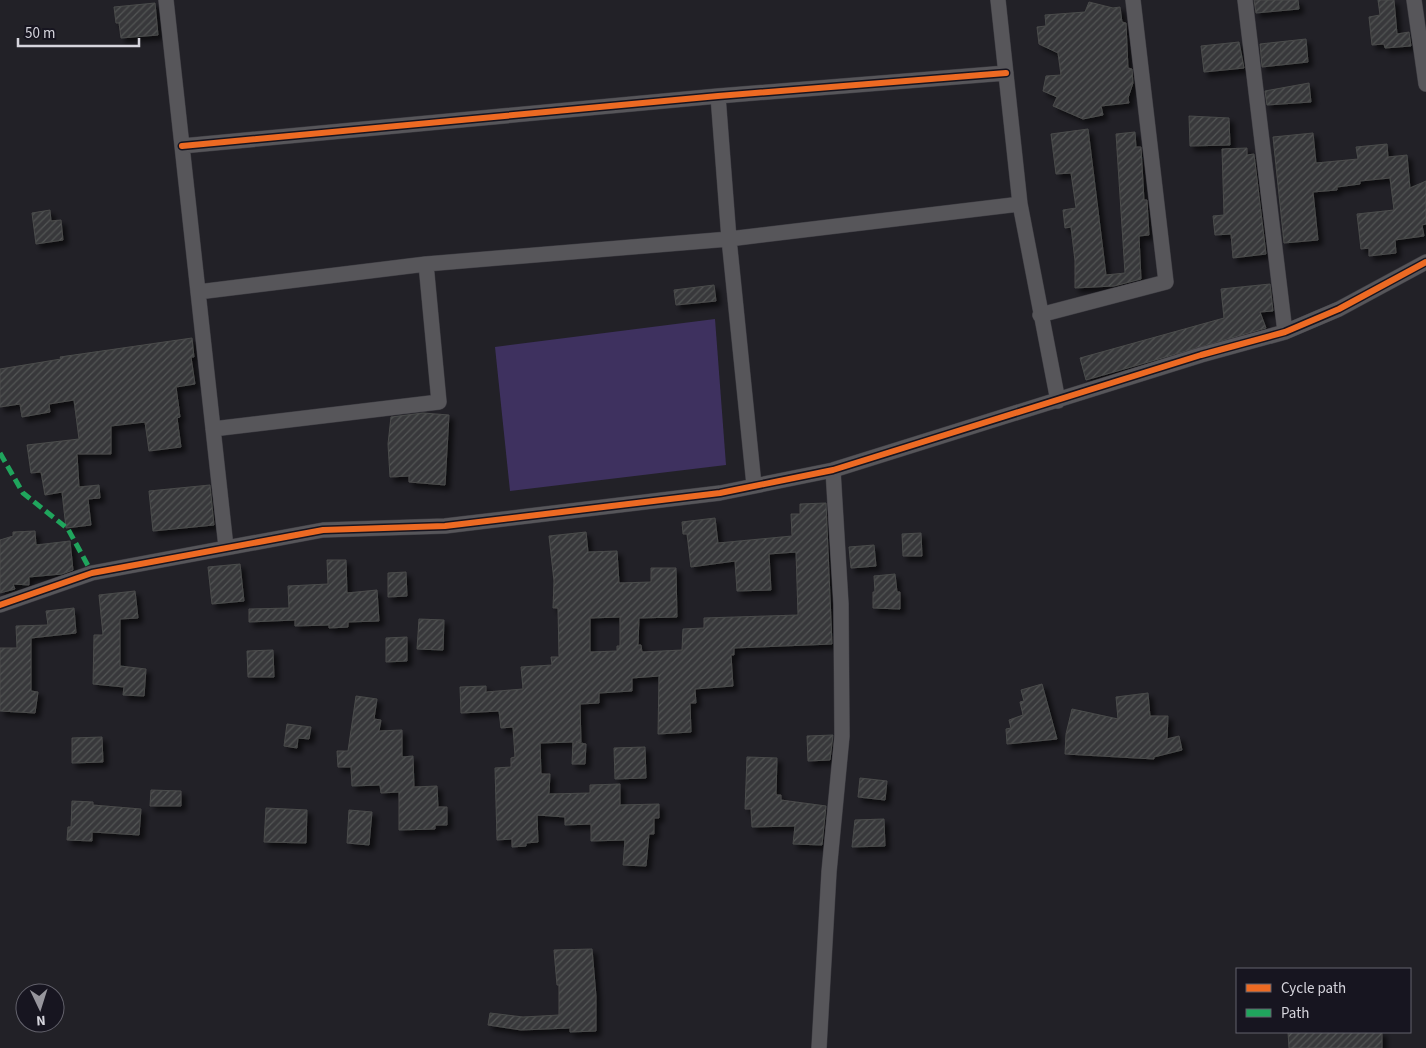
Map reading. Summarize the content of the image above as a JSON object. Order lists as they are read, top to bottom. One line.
{"legend":["Cycle path","Path"],"scale_bar":"50 m","north":"bottom"}
